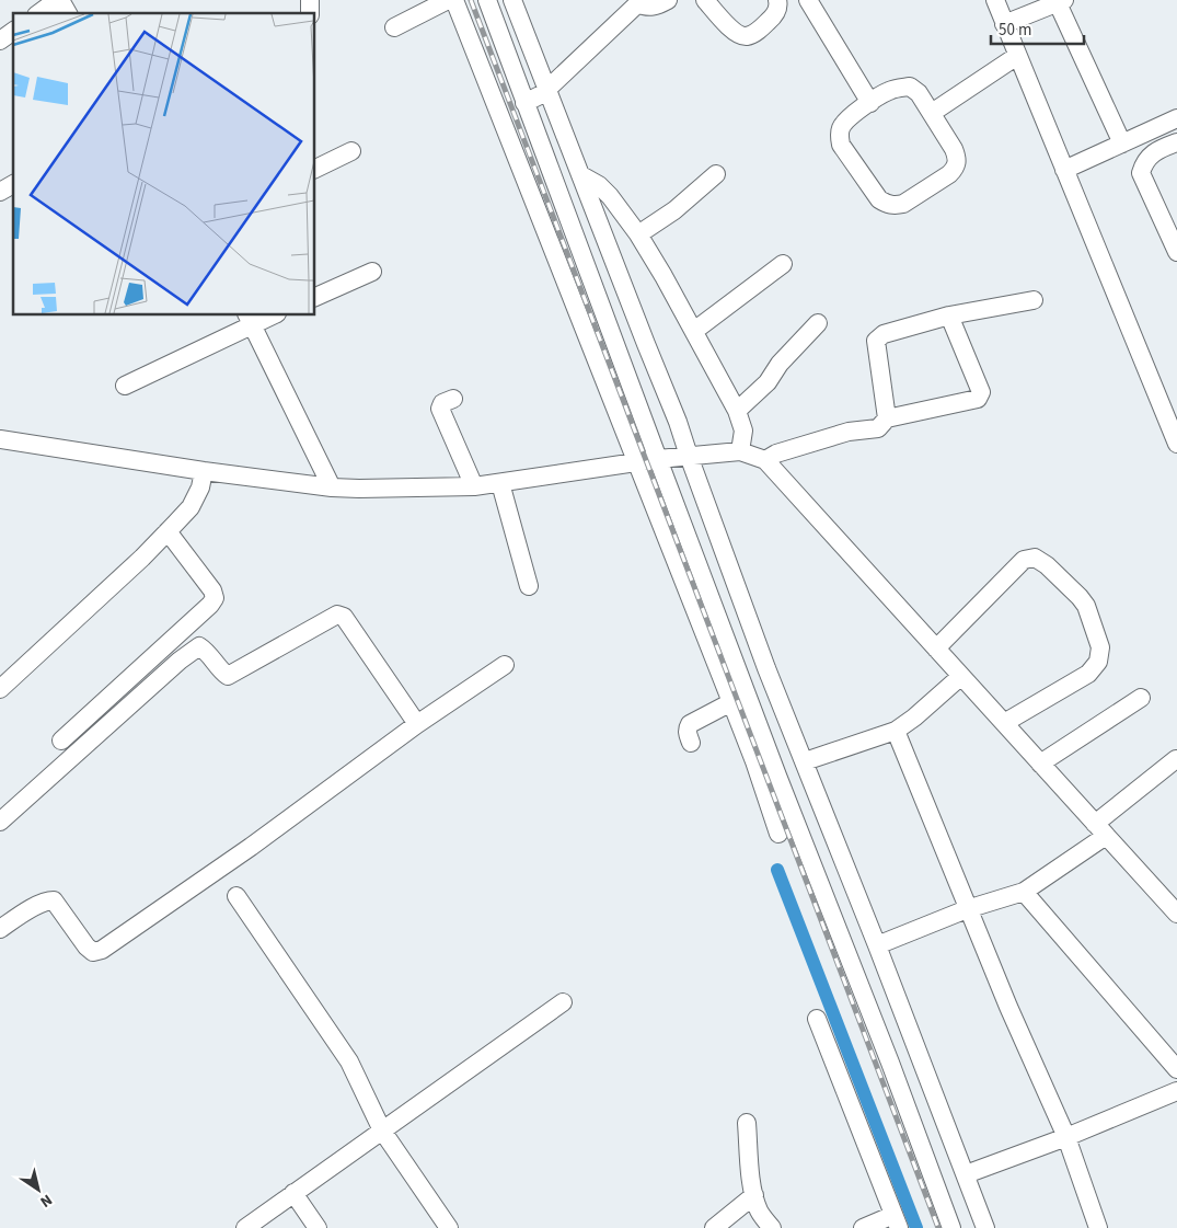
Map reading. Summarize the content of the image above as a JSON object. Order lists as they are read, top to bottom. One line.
{"scale_bar":"50 m","north":"bottom right"}
